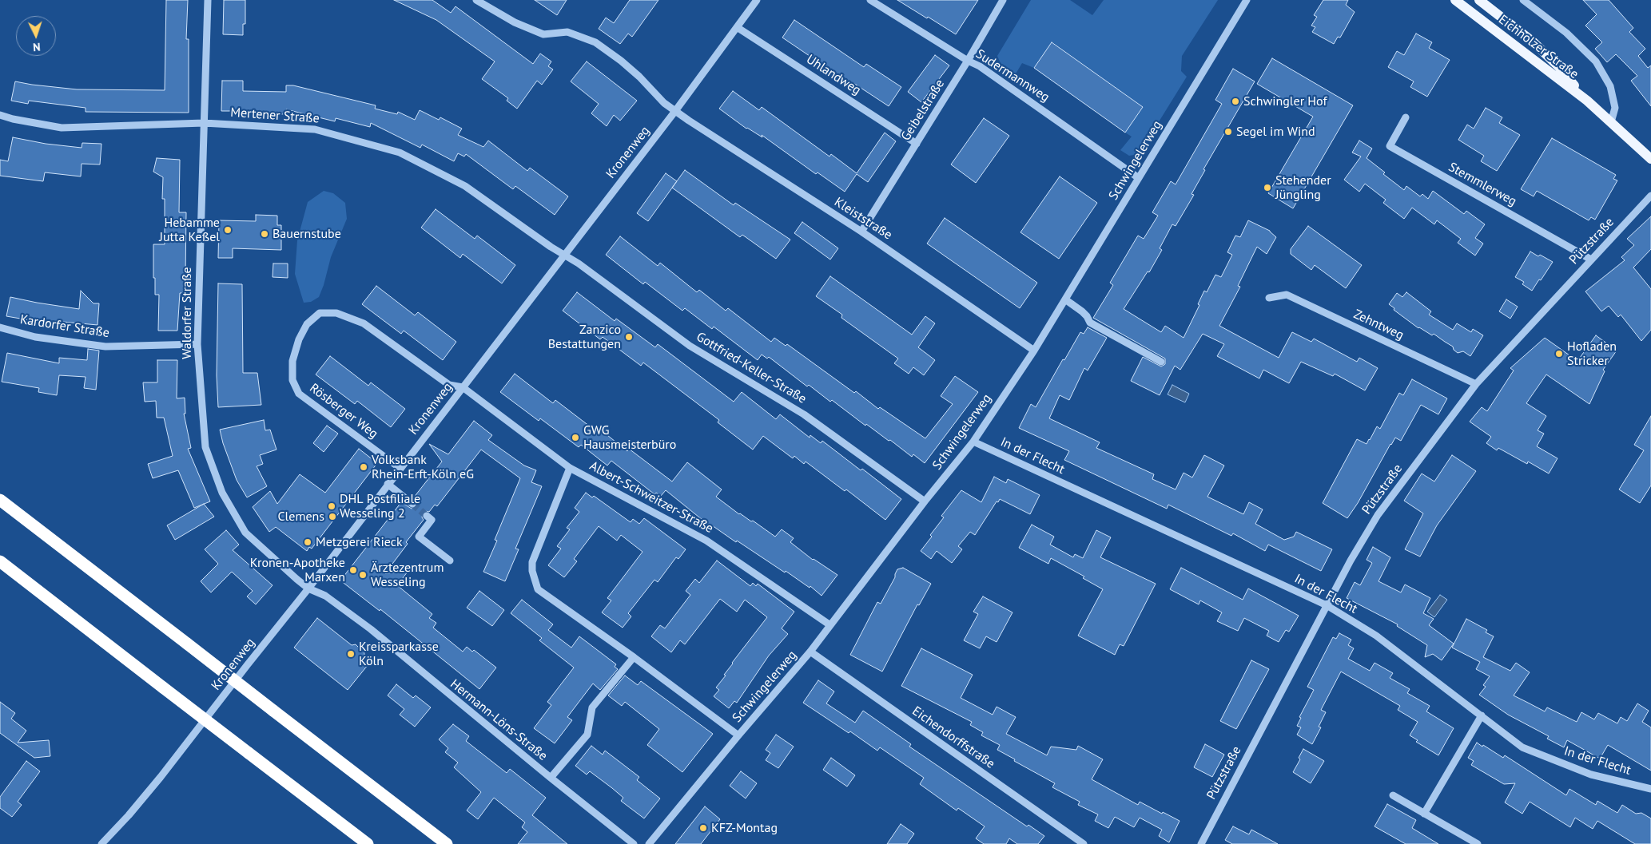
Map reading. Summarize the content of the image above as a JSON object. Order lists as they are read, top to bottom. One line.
{"streets":{"main road":["Eichholzer Straße"],"street":["Uhlandweg","Sudermannweg","Geibelstraße","Mertener Straße","Kronenweg","Schwingelerweg","Stemmlerweg","Kleiststraße","Pützstraße","Waldorfer Straße","Zehntweg","Kardorfer Straße","Gottfried-Keller-Straße","Rösberger Weg","In der Flecht","Albert-Schweitzer-Straße","Hermann-Löns-Straße","Eichendorffstraße"]},"crossings":[["Uhlandweg","Geibelstraße"],["Uhlandweg","Kronenweg"],["Sudermannweg","Geibelstraße"],["Sudermannweg","Schwingelerweg"],["Geibelstraße","Kleiststraße"],["Mertener Straße","Kronenweg"],["Mertener Straße","Waldorfer Straße"],["Mertener Straße","Gottfried-Keller-Straße"],["Kronenweg","Kleiststraße"],["Kronenweg","Waldorfer Straße"],["Kronenweg","Gottfried-Keller-Straße"],["Kronenweg","Rösberger Weg"],["Kronenweg","Albert-Schweitzer-Straße"],["Kronenweg","Hermann-Löns-Straße"],["Schwingelerweg","Kleiststraße"],["Schwingelerweg","Gottfried-Keller-Straße"],["Schwingelerweg","In der Flecht"],["Schwingelerweg","Albert-Schweitzer-Straße"],["Schwingelerweg","Eichendorffstraße"],["Stemmlerweg","Pützstraße"],["Pützstraße","Zehntweg"],["Pützstraße","In der Flecht"],["Waldorfer Straße","Kardorfer Straße"],["Waldorfer Straße","Hermann-Löns-Straße"],["Rösberger Weg","Albert-Schweitzer-Straße"]],"places":["Schwingler Hof","Segel im Wind","Stehender Jüngling","Hebamme Jutta Keßel","Bauernstube","Zanzico Bestattungen","Hofladen Stricker","GWG Hausmeisterbüro","Volksbank Rhein-Erft-Köln eG","DHL Postfiliale Wesseling 2","Clemens","Metzgerei Rieck","Kronen-Apotheke Marxen","Ärztezentrum Wesseling","Kreissparkasse Köln","KFZ-Montag"],"north":"bottom"}
